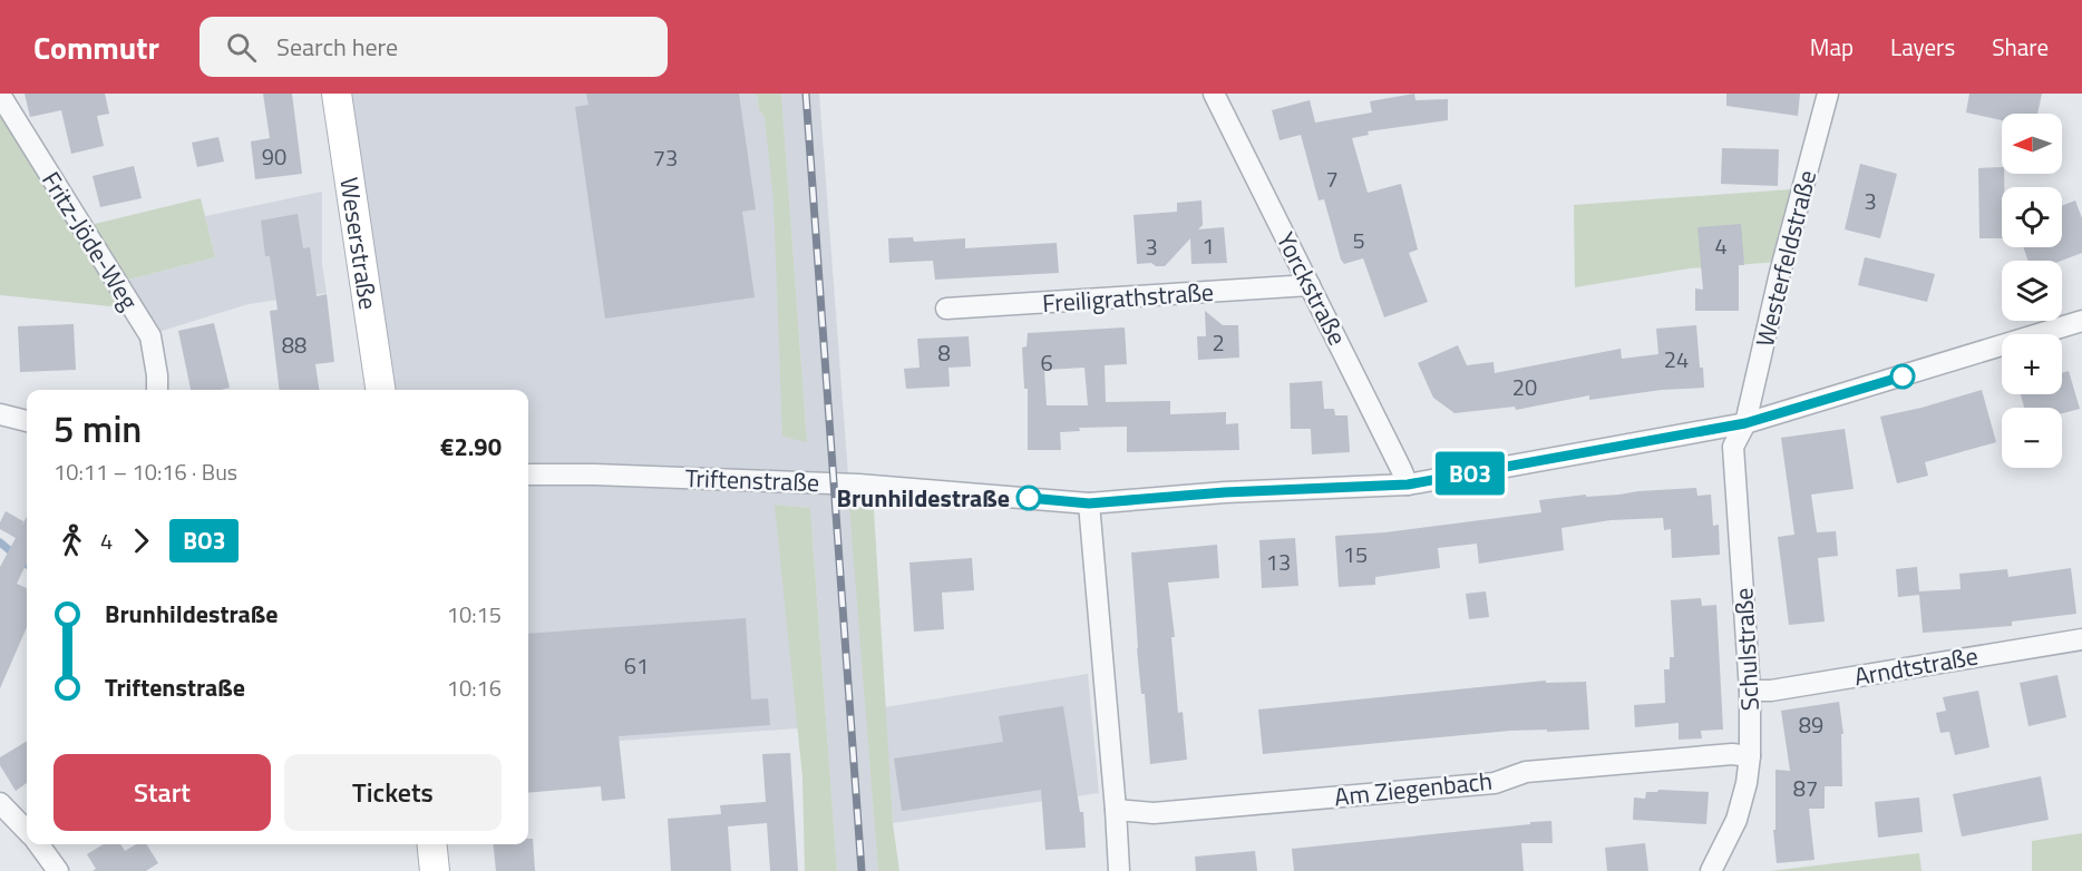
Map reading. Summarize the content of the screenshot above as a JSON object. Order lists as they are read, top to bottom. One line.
{"streets":{"street":["Fritz-Jöde-Weg","Weserstraße","Westerfeldstraße","Yorckstraße","Freiligrathstraße","Triftenstraße","Schulstraße","Arndtstraße","Am Ziegenbach"]},"crossings":[["Westerfeldstraße","Triftenstraße"],["Westerfeldstraße","Schulstraße"],["Yorckstraße","Freiligrathstraße"],["Yorckstraße","Triftenstraße"],["Triftenstraße","Schulstraße"],["Schulstraße","Arndtstraße"],["Schulstraße","Am Ziegenbach"]],"places":["Brunhildestraße"],"lines":["bus line BO3"],"house_numbers":["90","73","7","3","5","1","4","3","2","88","8","24","6","20","15","13","61","89","87"],"north":"left","page":{"header":"Commutr","search":"Search here","nav":["Map","Layers","Share"],"on_map":"BO3","map_buttons":["+","−"],"heading":["5 min","10:11 – 10:16 · Bus","€2.90"],"legs":["4","BO3"],"list":[{"name":"Brunhildestraße","value":"10:15"},{"name":"Triftenstraße","value":"10:16"}],"buttons":["Start","Tickets"]}}
